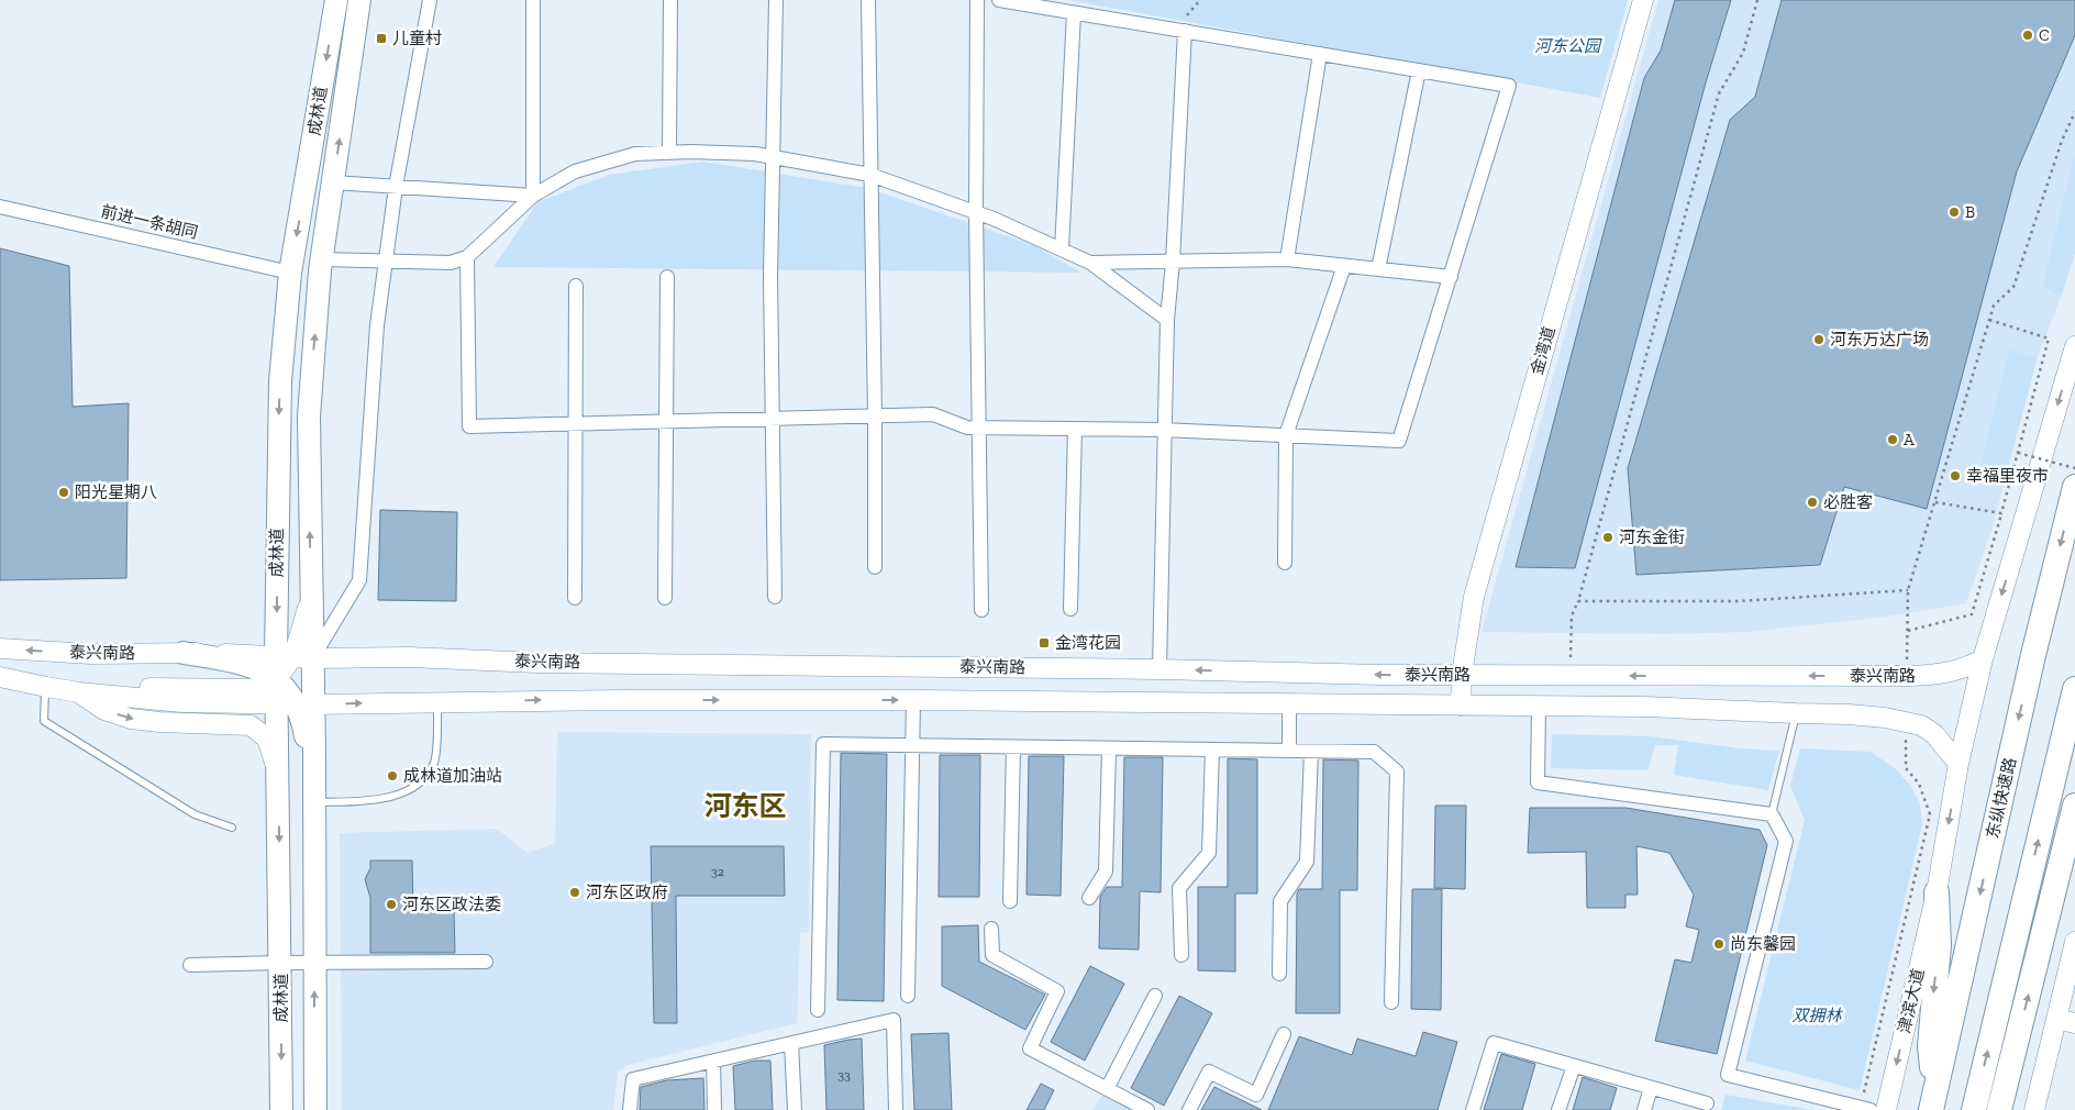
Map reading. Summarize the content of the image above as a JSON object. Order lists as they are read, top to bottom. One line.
{"streets":{"highway":["东纵快速路"],"main road":["成林道","金湾道","泰兴南路","津滨大道"],"street":["前进一条胡同"]},"crossings":[["成林道","前进一条胡同"],["成林道","泰兴南路"],["金湾道","泰兴南路"],["泰兴南路","津滨大道"]],"one_way":["津滨大道"],"districts":["河东区"],"parks":["河东公园","双拥林"],"places":{"other":["C","B","河东万达广场","A","幸福里夜市","阳光星期八","必胜客","河东金街","成林道加油站","河东区政府","河东区政法委","尚东馨园"],"transit":["儿童村","金湾花园"]},"house_numbers":["32","33"]}
